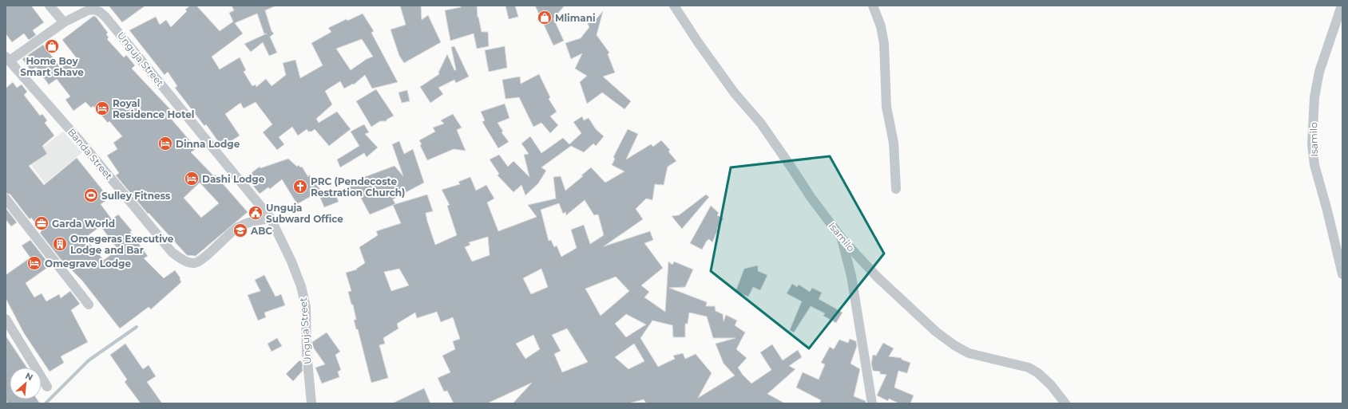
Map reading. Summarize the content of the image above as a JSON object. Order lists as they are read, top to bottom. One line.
{"streets":{"street":["Unguja Street","Isamilo","Banda Street"]},"crossings":[["Unguja Street","Banda Street"]],"places":{"shop":["Mlimani","Home Boy Smart Shave"],"hotel":["Royal Residence Hotel","Dinna Lodge","Dashi Lodge","Omegrave Lodge"],"church":["PRC (Pendecoste Restration Church)"],"sports":["Sulley Fitness"],"public building":["Unguja Subward Office"],"office":["Garda World"],"school or university":["ABC"],"building":["Omegeras Executive Lodge and Bar"]},"north":"top right"}
